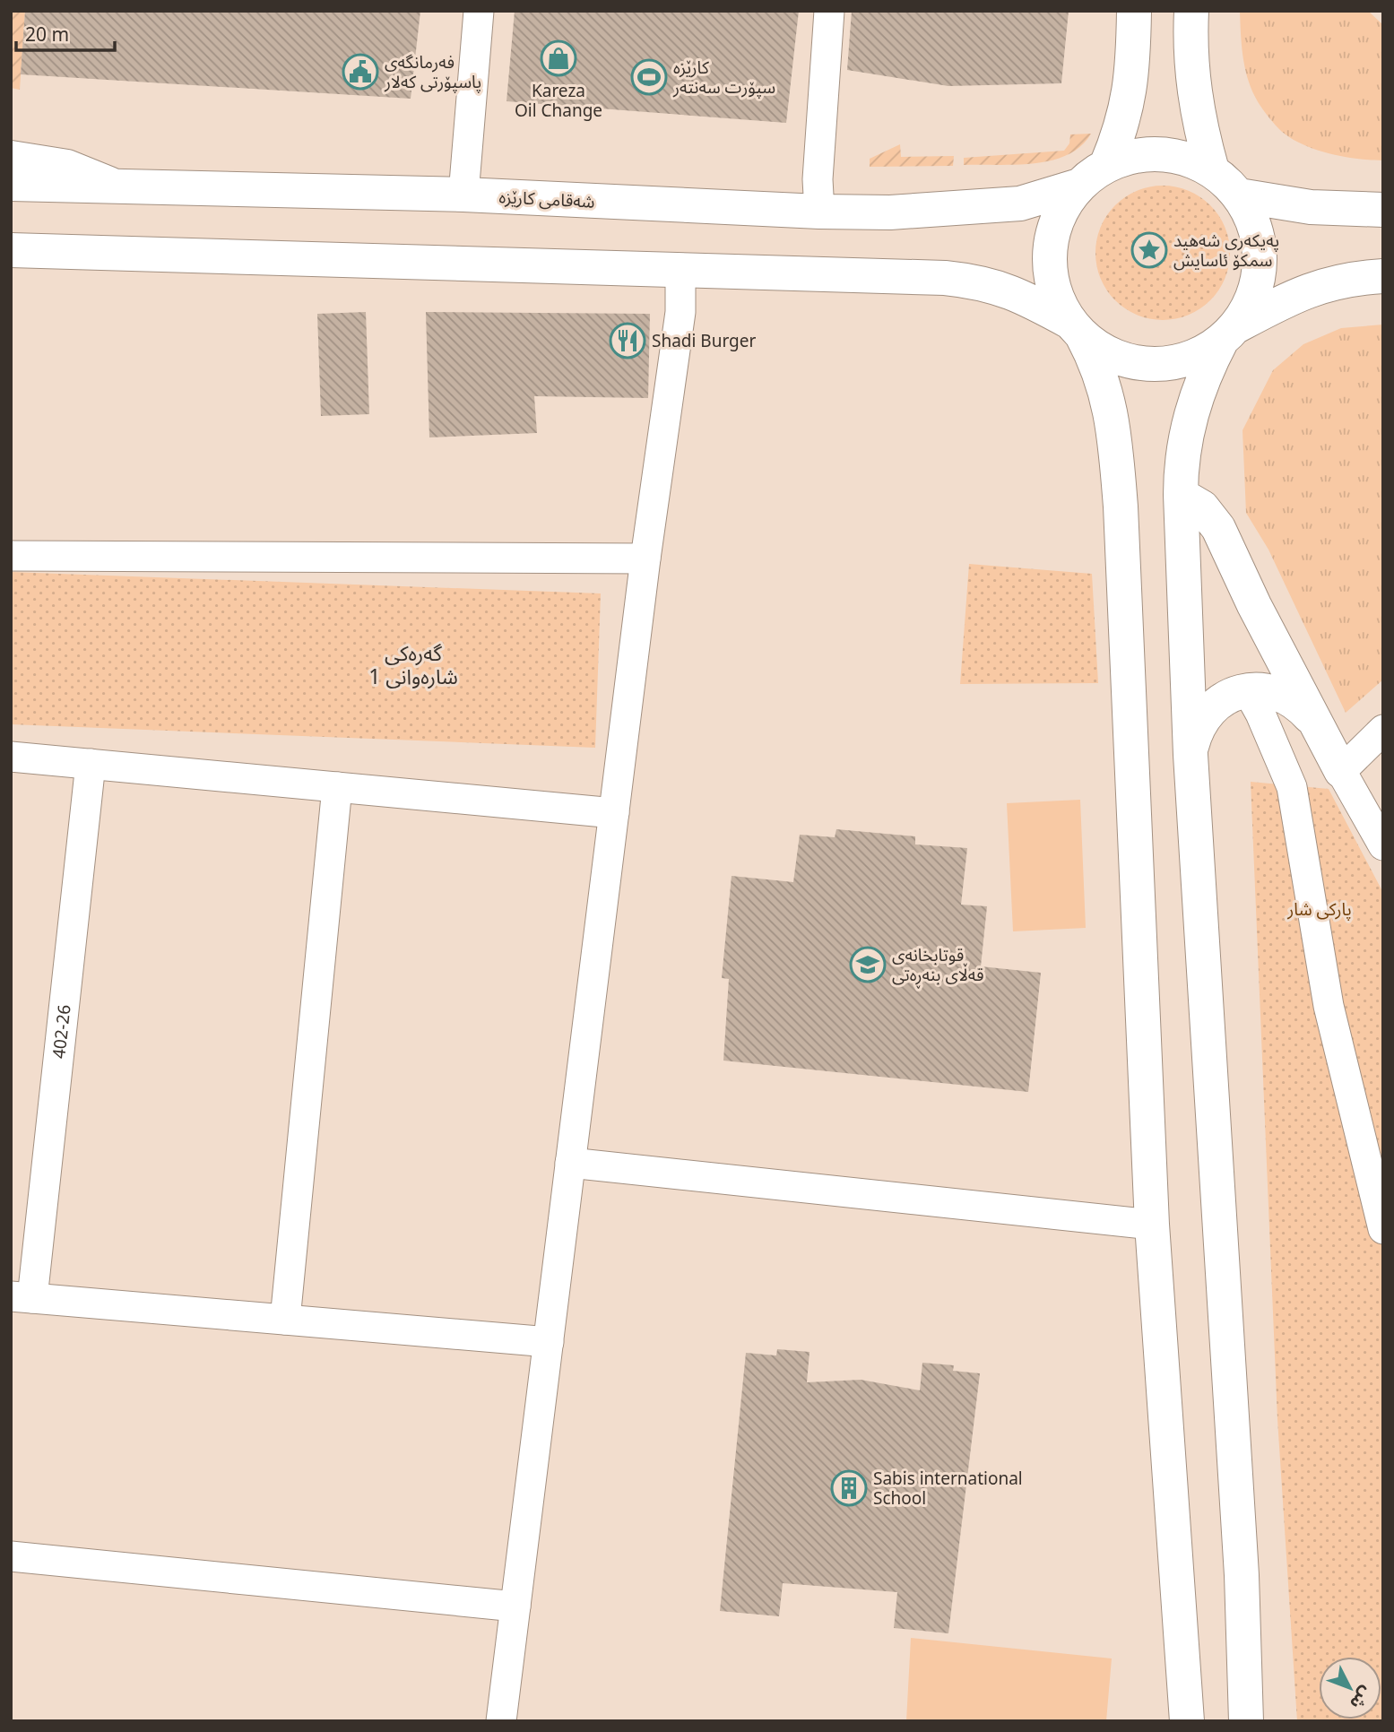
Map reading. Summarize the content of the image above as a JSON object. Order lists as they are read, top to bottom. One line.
{"streets":{"main road":["شەقامی کارێزە"],"street":["402-26"]},"districts":["گەرەکی شارەوانی 1"],"parks":["پارکی شار"],"places":{"shop":["Kareza Oil Change"],"public building":["فەرمانگەی پاسپۆرتی کەلار"],"sports":["کارێزە سپۆرت سەنتەر"],"place":["پەیکەری شەهید سمکۆ ئاسایش"],"restaurant":["Shadi Burger"],"school or university":["قوتابخانەی قەڵای بنەڕەتی"],"building":["Sabis international School"]},"scale_bar":"20 m","north":"bottom right"}
